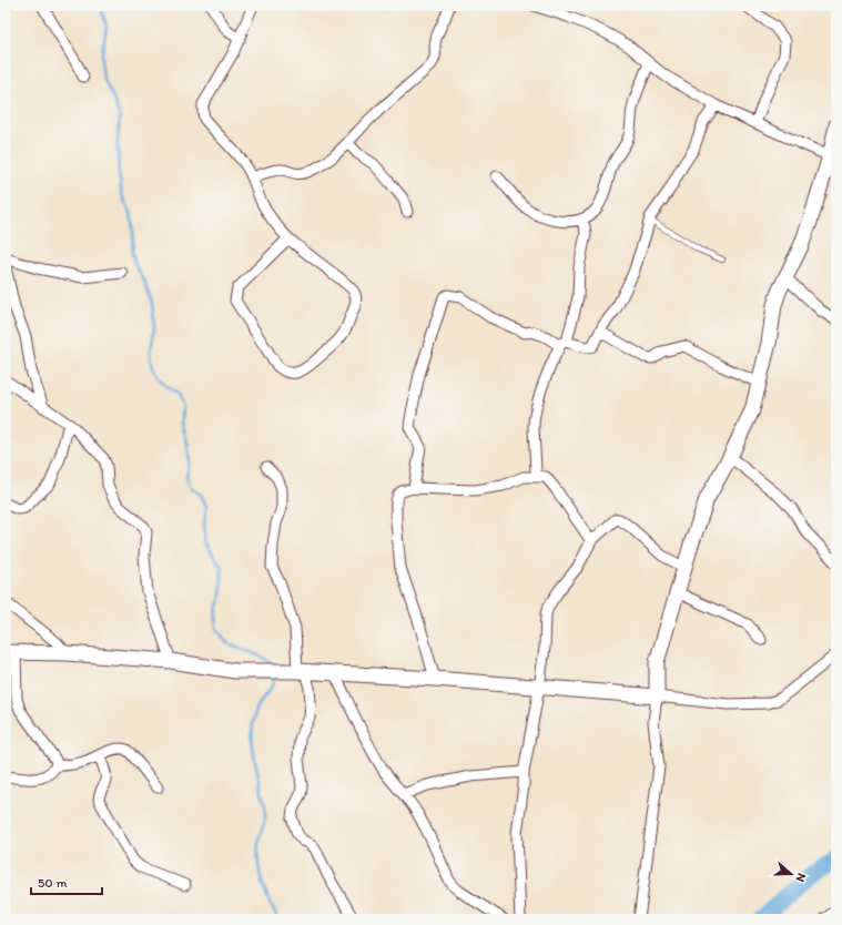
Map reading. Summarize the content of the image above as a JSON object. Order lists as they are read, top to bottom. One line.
{"scale_bar":"50 m","north":"right"}
